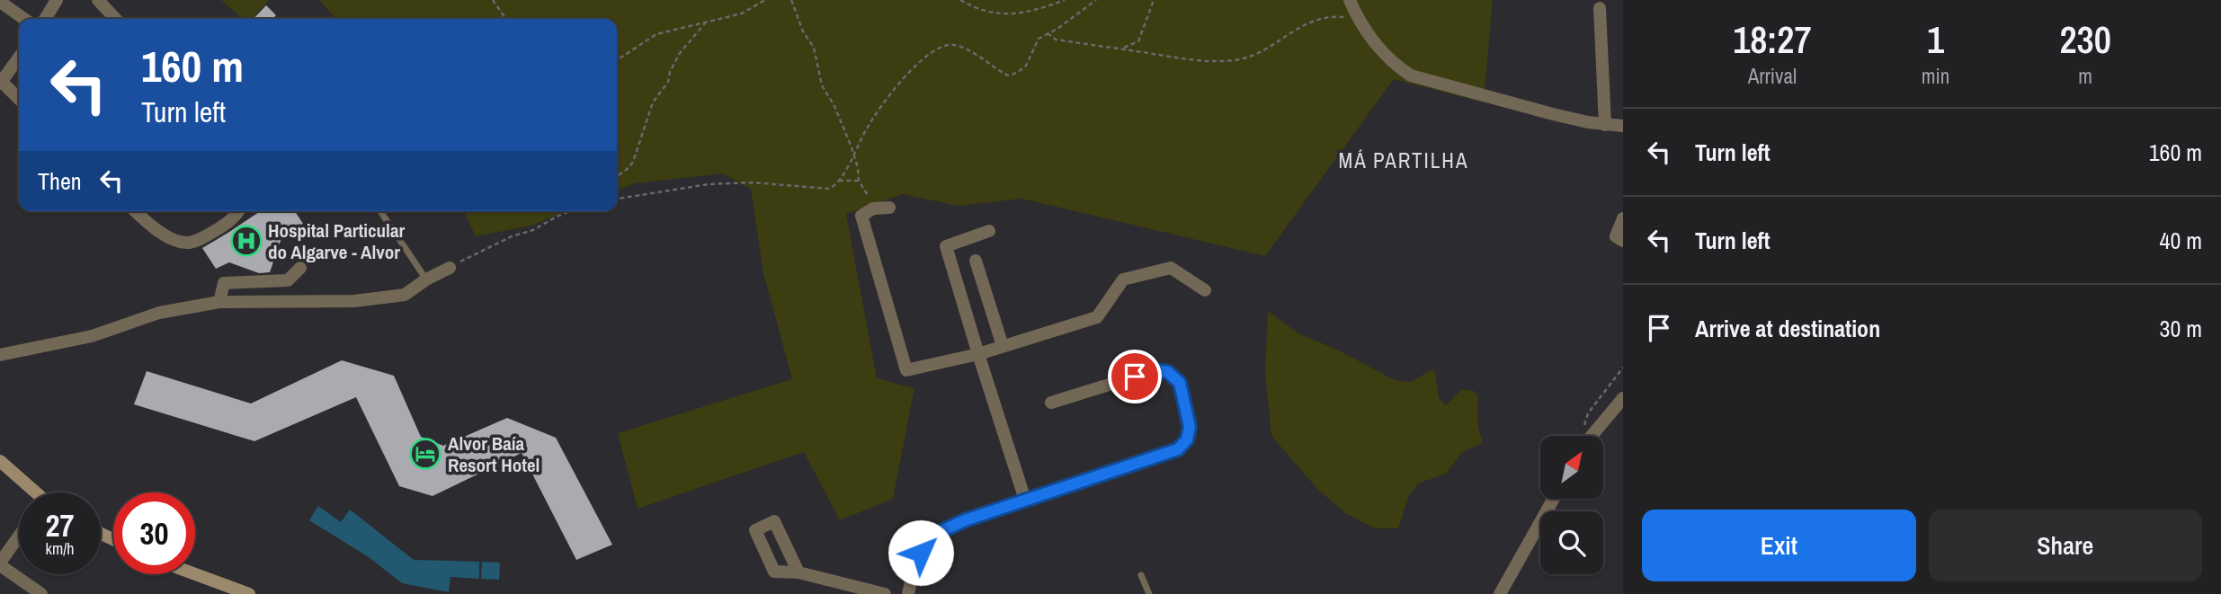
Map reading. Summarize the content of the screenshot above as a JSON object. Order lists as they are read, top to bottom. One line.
{"districts":["MÁ PARTILHA"],"places":{"hospital":["Hospital Particular do Algarve - Alvor"],"hotel":["Alvor Baía Resort Hotel"]},"north":"top right","page":{"eta":["18:27","Arrival","1","min","230","m"],"turn":["160 m","Turn left"],"list":[{"name":"Turn left","value":"160 m"},{"name":"Turn left","value":"40 m"},{"name":"Arrive at destination","value":"30 m"}],"then":"Then","speed":"27 km/h","limit":"30","buttons":["Exit","Share"]}}
